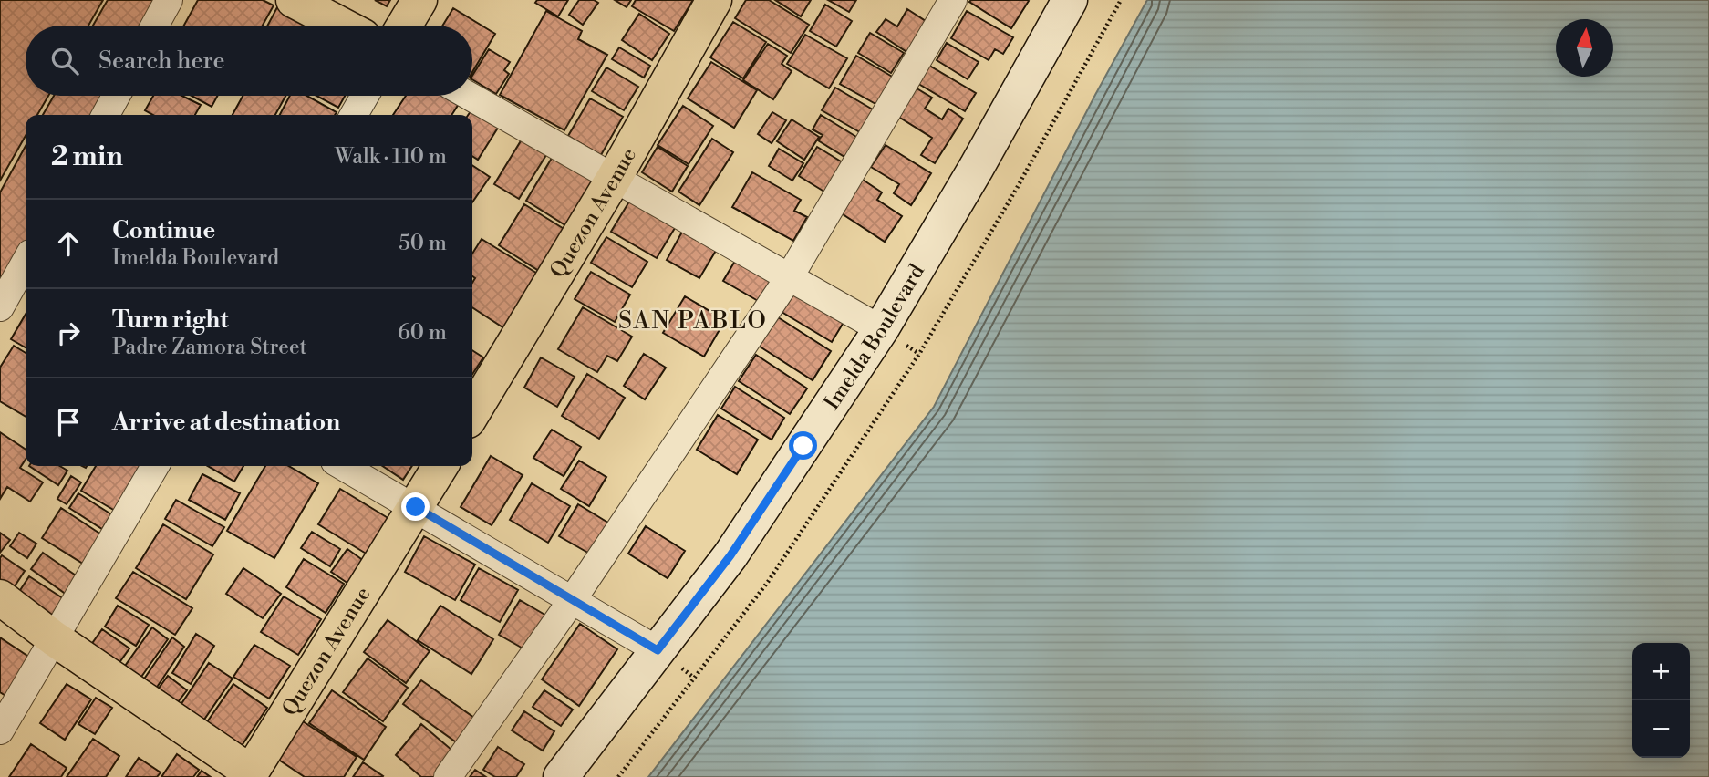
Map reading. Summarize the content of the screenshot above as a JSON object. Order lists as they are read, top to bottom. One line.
{"streets":{"main road":["Quezon Avenue","Imelda Boulevard"]},"districts":["SAN PABLO"],"north":"top","page":{"search":"Search here","heading":["2 min","Walk · 110 m"],"list":[["Continue","Imelda Boulevard","50 m"],["Turn right","Padre Zamora Street","60 m"],"Arrive at destination"],"map_buttons":["+","−"]}}
